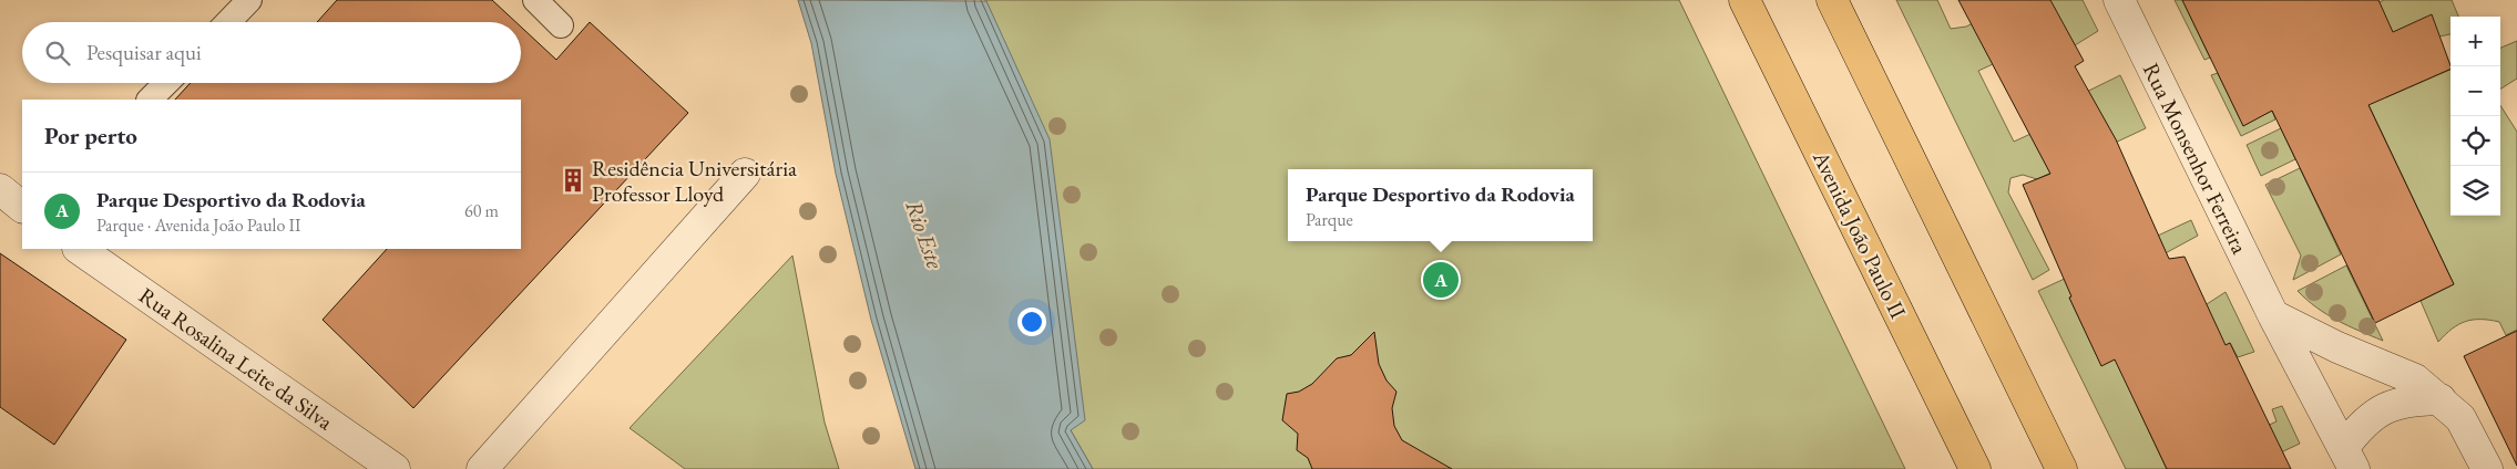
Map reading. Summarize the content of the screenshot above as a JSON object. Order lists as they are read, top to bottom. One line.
{"streets":{"main road":["Avenida João Paulo II"],"street":["Rua Monsenhor Ferreira","Rua Rosalina Leite da Silva"]},"water":["Rio Este"],"places":{"building":["Residência Universitária Professor Lloyd"]},"page":{"map_buttons":["+","−"],"search":"Pesquisar aqui","heading":"Por perto","popup":["Parque Desportivo da Rodovia","Parque"],"list":[{"mark":"A","name":"Parque Desportivo da Rodovia","note":"Parque · Avenida João Paulo II","value":"60 m"}],"pins":"A"}}
